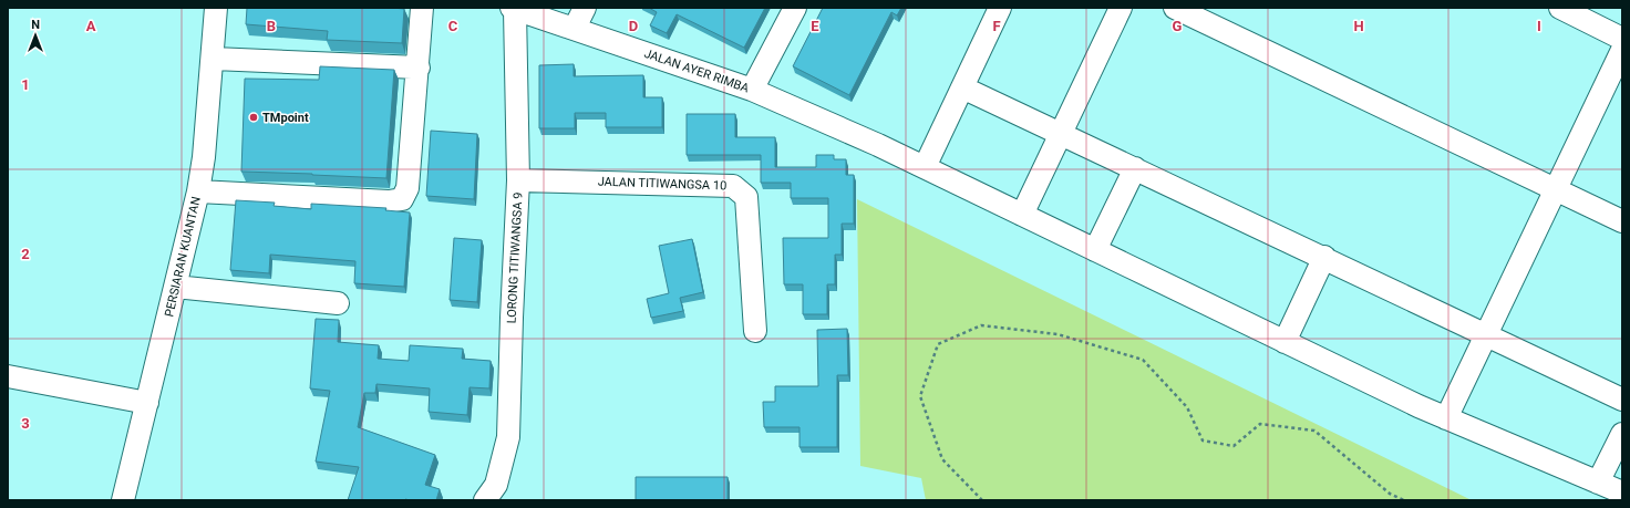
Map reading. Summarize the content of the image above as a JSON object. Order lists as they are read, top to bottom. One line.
{"streets":{"street":["JALAN AYER RIMBA","JALAN TITIWANGSA 10","PERSIARAN KUANTAN","LORONG TITIWANGSA 9"]},"crossings":[["JALAN AYER RIMBA","LORONG TITIWANGSA 9"],["JALAN TITIWANGSA 10","LORONG TITIWANGSA 9"]],"places":["TMpoint"],"north":"top","grid":{"columns":["A","B","C","D","E","F","G","H","I"],"rows":["1","2","3"]}}
